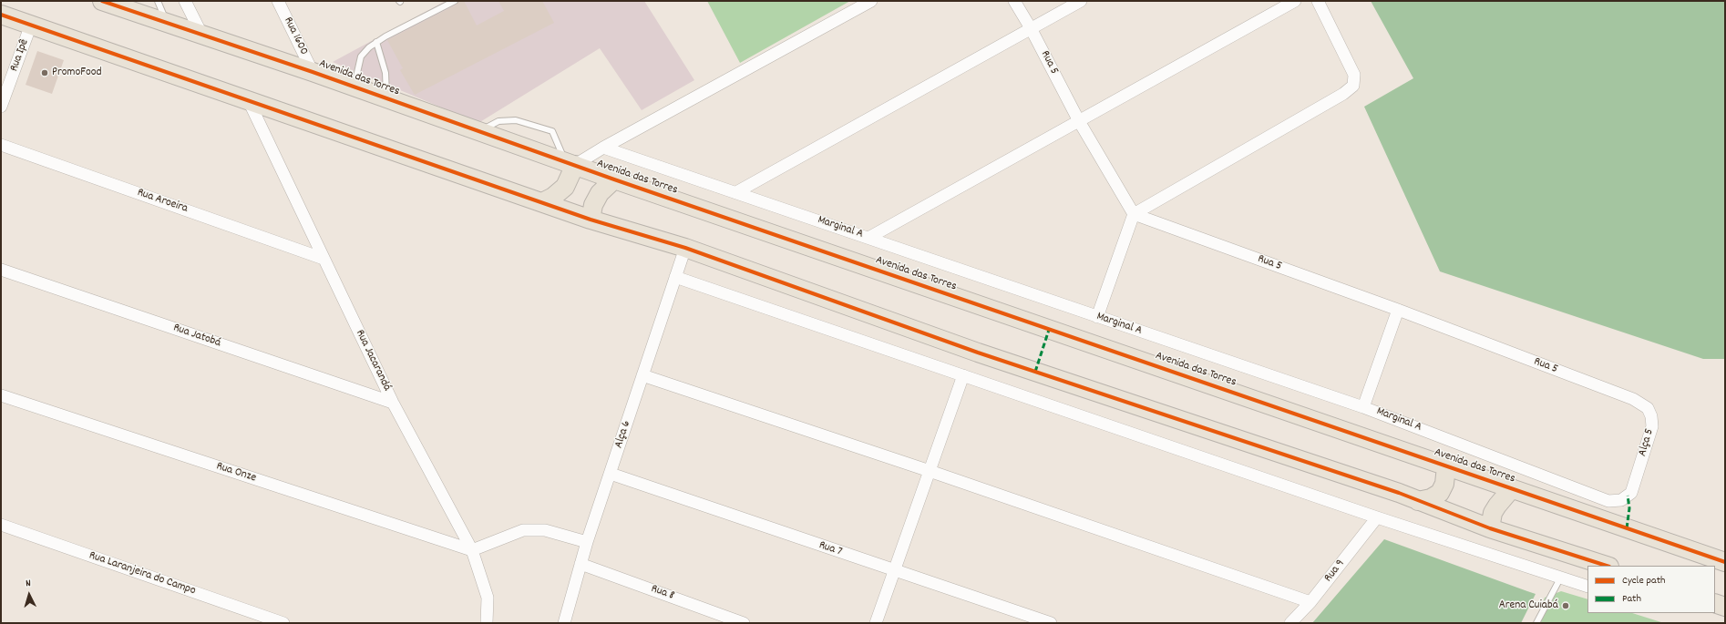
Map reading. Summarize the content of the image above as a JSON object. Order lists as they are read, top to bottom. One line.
{"streets":{"main road":["Avenida das Torres"],"street":["Rua 1600","Rua Ipê","Rua 5","Rua Aroeira","Marginal A","Rua Jatobá","Rua Jacarandá","Alça 6","Alça 5","Rua Onze","Rua 7","Rua 9","Rua Laranjeira do Campo","Rua 8"]},"crossings":[["Rua 1600","Avenida das Torres"],["Rua 5","Alça 5"],["Rua Aroeira","Rua Jacarandá"],["Marginal A","Alça 5"],["Rua Jatobá","Rua Jacarandá"],["Rua Jacarandá","Rua Onze"],["Alça 6","Rua 7"],["Alça 6","Rua 8"]],"places":["PromoFood","Arena Cuiabá"],"legend":["Cycle path","Path"],"north":"top"}
